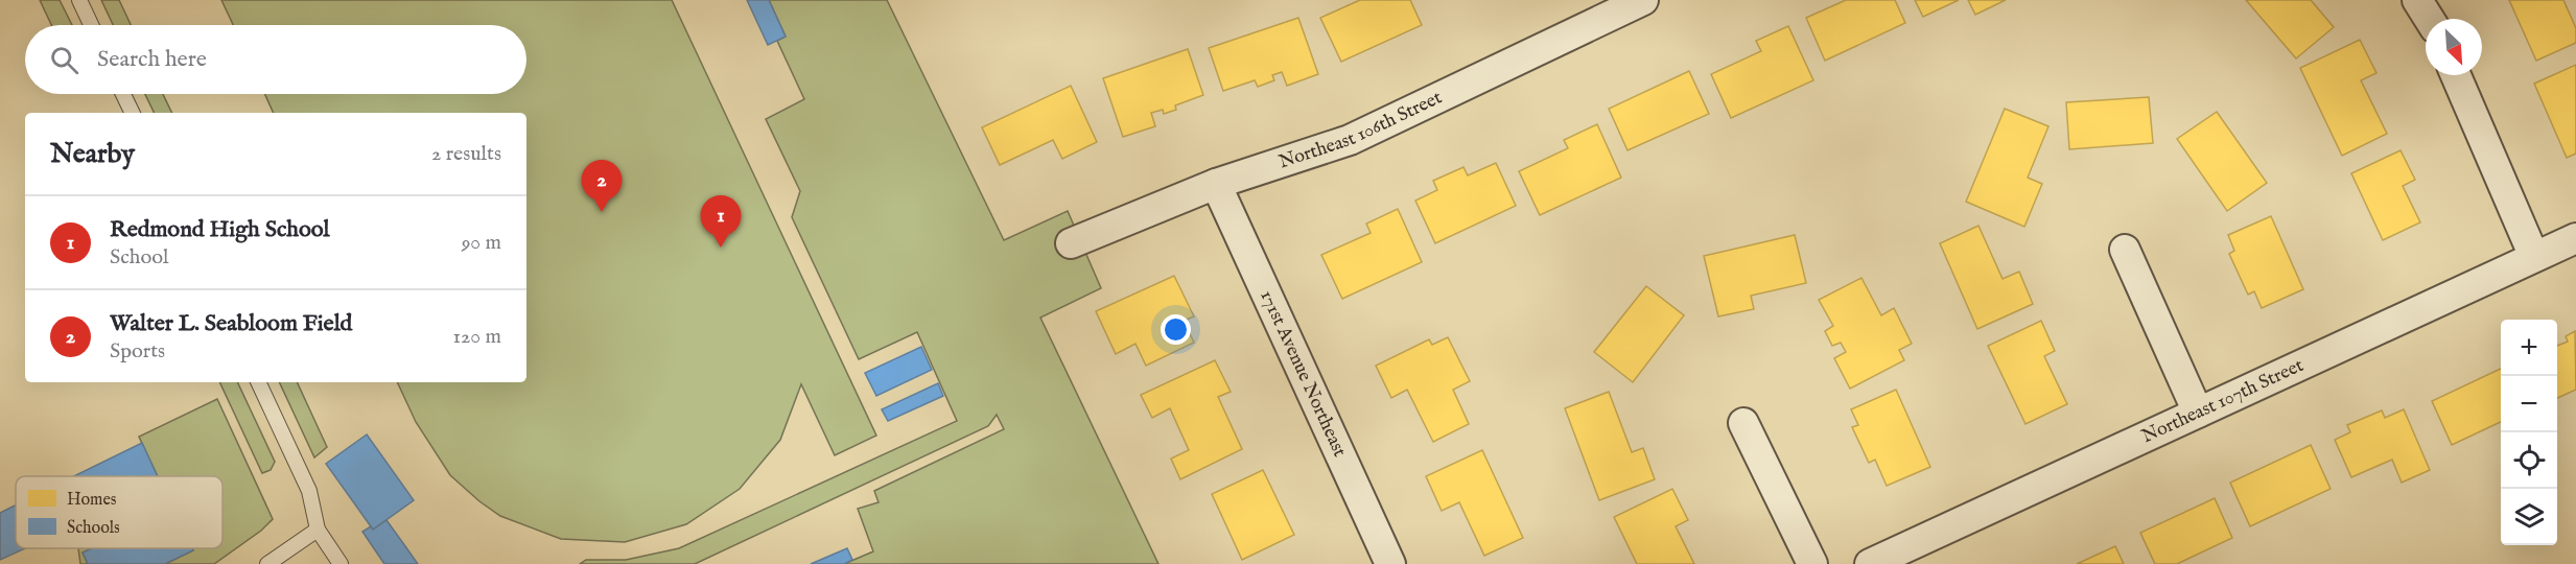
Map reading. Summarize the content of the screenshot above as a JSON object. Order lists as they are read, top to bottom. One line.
{"streets":{"street":["Northeast 106th Street","171st Avenue Northeast","Northeast 107th Street"]},"crossings":[["Northeast 106th Street","171st Avenue Northeast"]],"legend":["Homes","Schools"],"north":"bottom right","page":{"search":"Search here","heading":["Nearby","2 results"],"pins":["2","1"],"list":[{"mark":"1","name":"Redmond High School","note":"School","value":"90 m"},{"mark":"2","name":"Walter L. Seabloom Field","note":"Sports","value":"120 m"}],"map_buttons":["+","−"]}}
